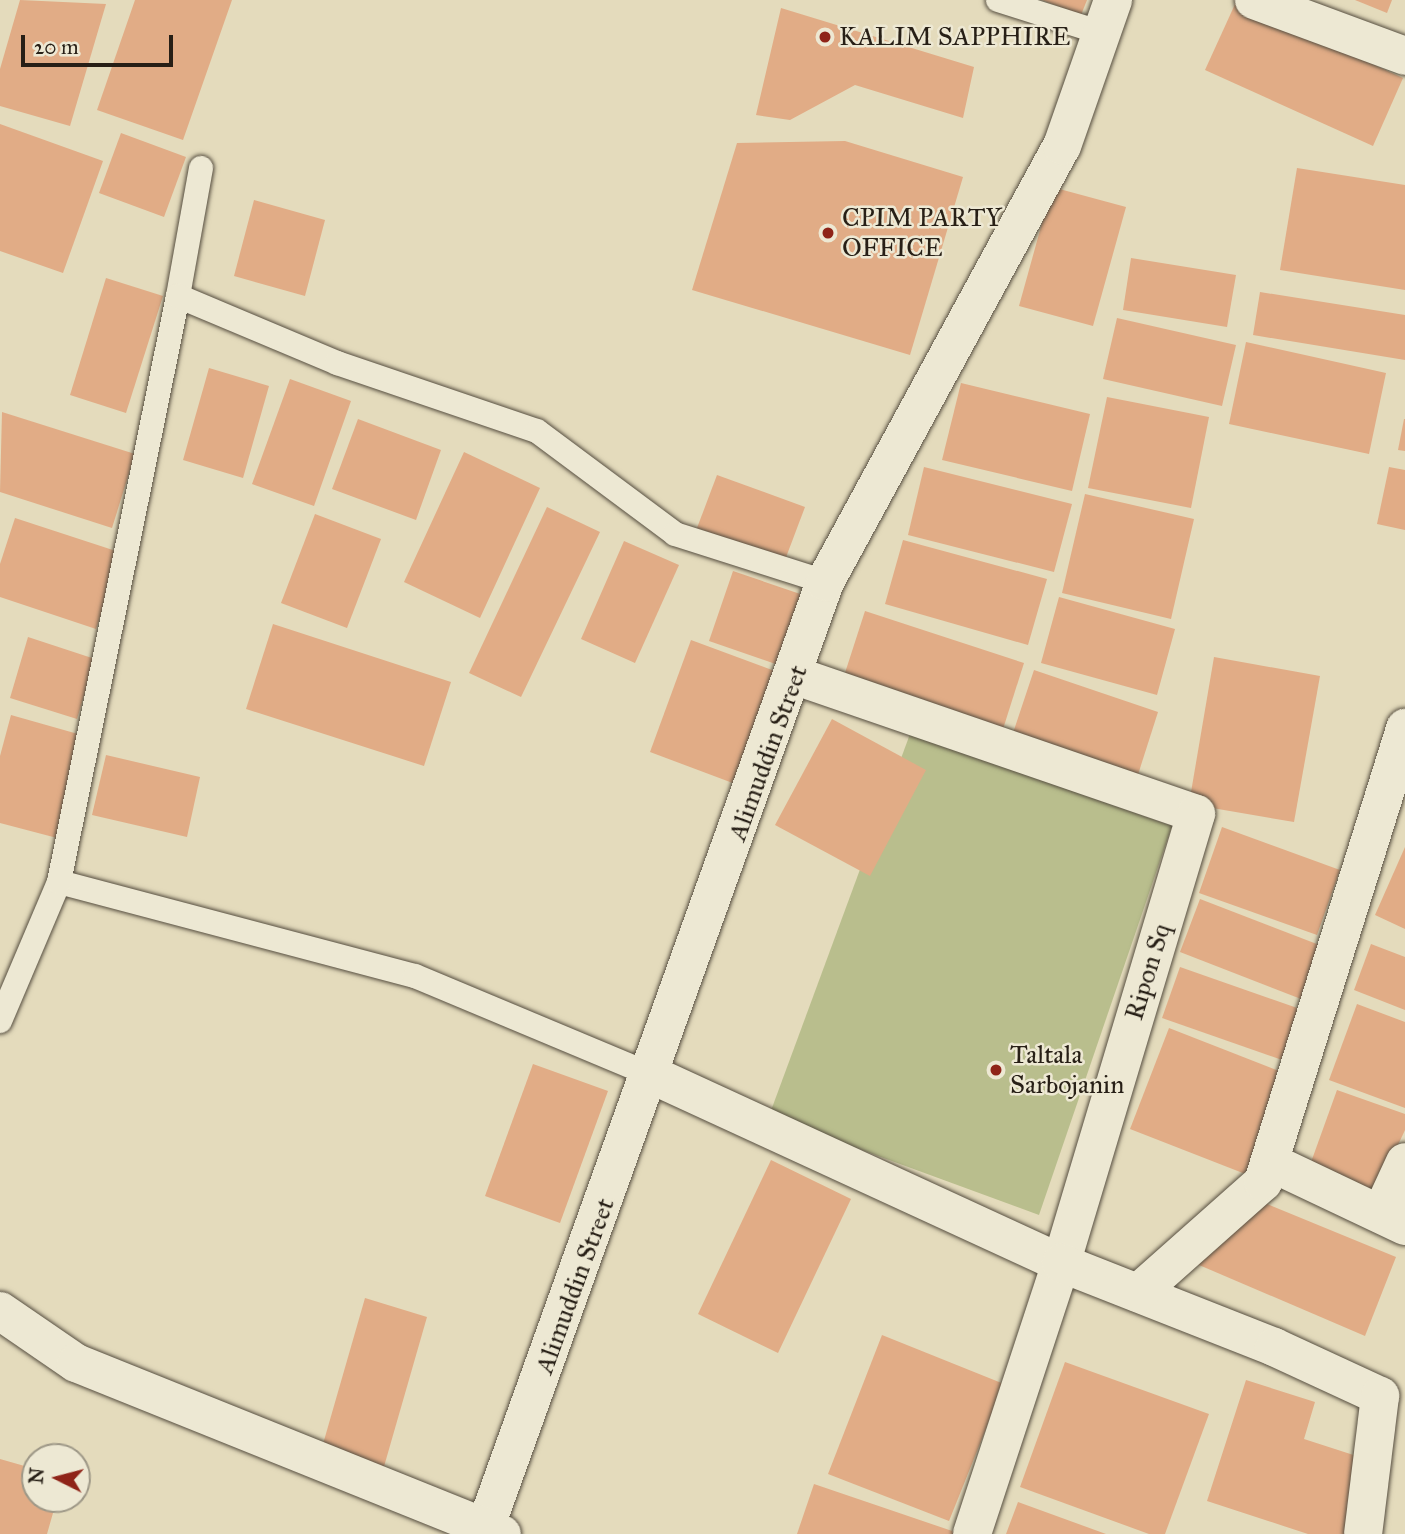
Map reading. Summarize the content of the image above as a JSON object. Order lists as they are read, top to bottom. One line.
{"streets":{"street":["Alimuddin Street","Ripon Sq"]},"crossings":[["Alimuddin Street","Ripon Sq"]],"places":["KALIM SAPPHIRE","CPIM PARTY OFFICE","Taltala Sarbojanin"],"scale_bar":"20 m","north":"left"}
